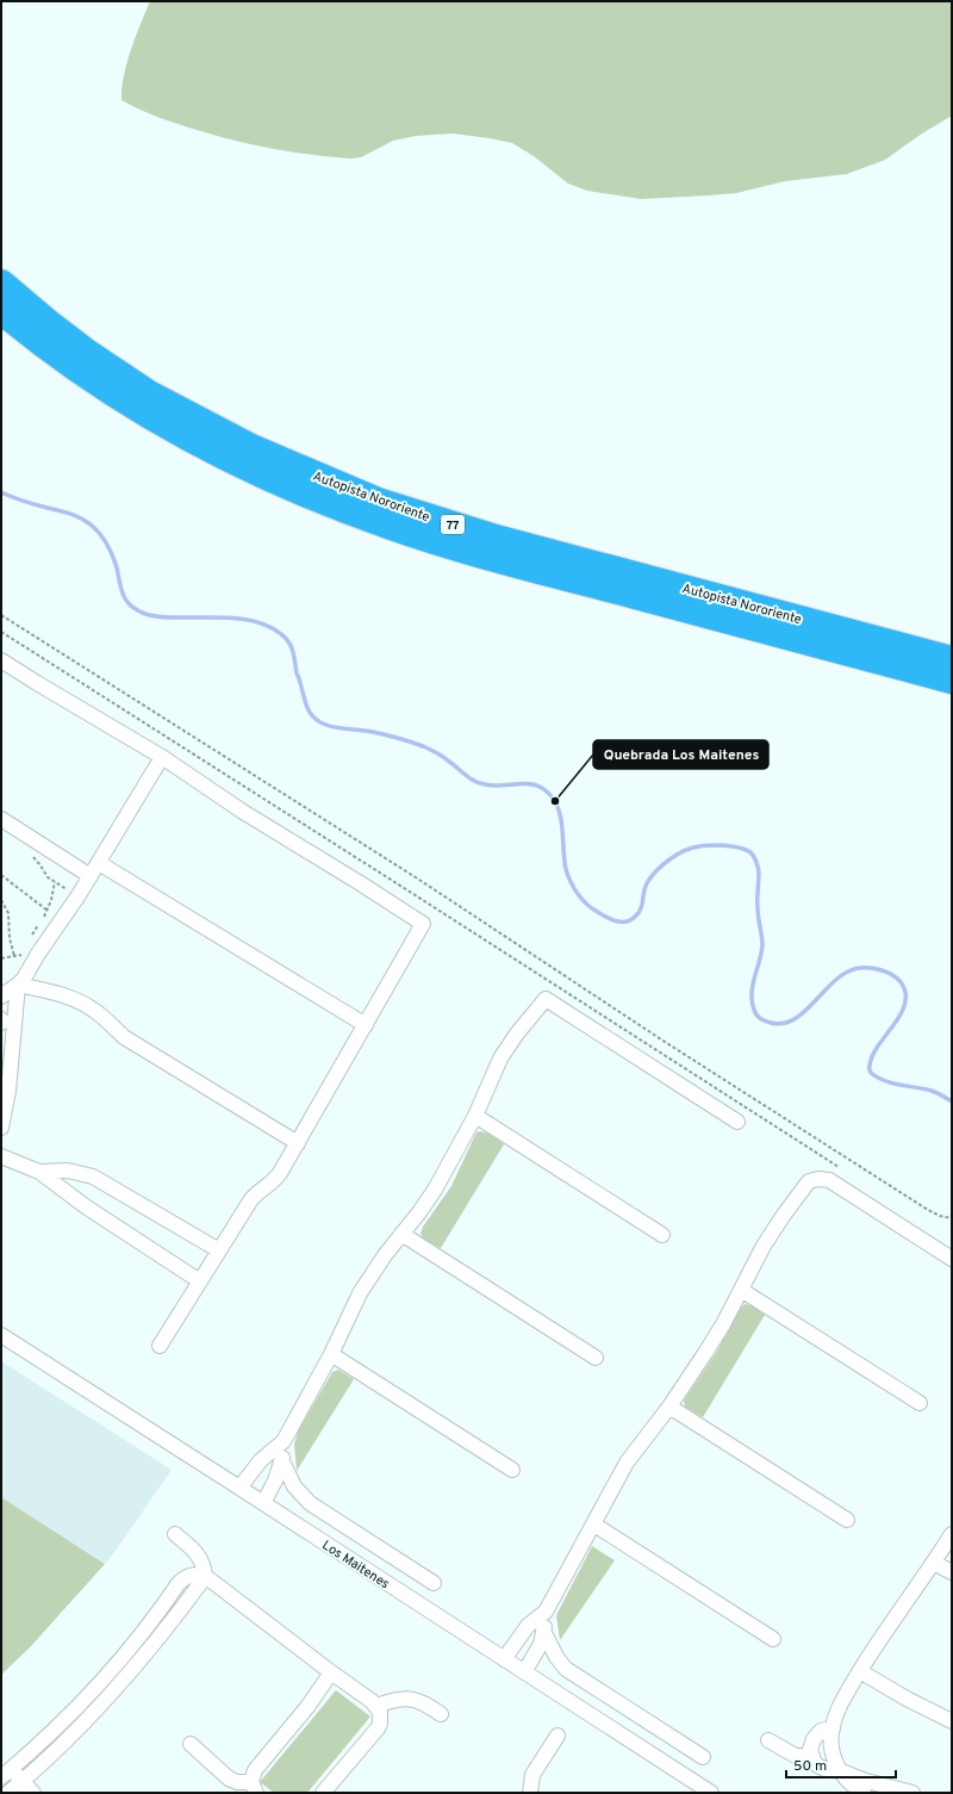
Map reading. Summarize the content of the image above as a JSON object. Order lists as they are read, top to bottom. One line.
{"streets":{"highway":["Autopista Nororiente","77"],"street":["Los Maitenes"]},"places":["Quebrada Los Maitenes"],"scale_bar":"50 m"}
